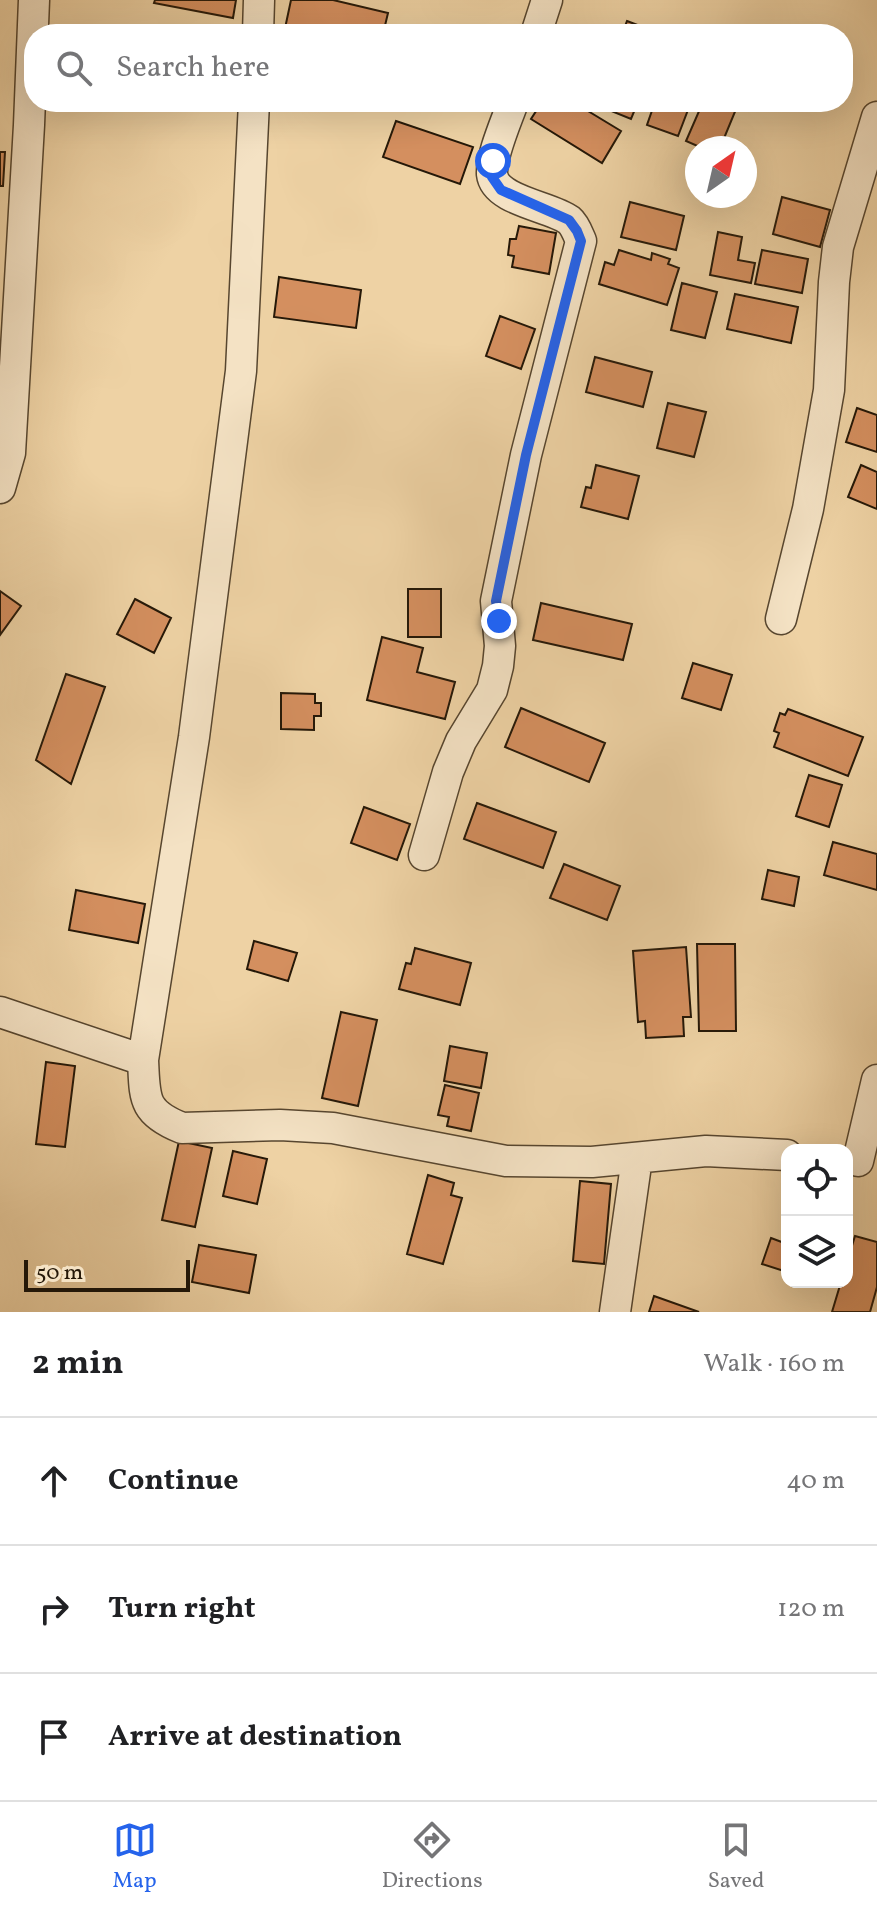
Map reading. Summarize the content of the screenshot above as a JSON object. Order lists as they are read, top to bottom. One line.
{"scale_bar":"50 m","north":"top right","page":{"search":"Search here","scale":"50 m","heading":["2 min","Walk · 160 m"],"list":[["Continue","40 m"],["Turn right","120 m"],"Arrive at destination"],"nav":["Map","Directions","Saved"]}}
